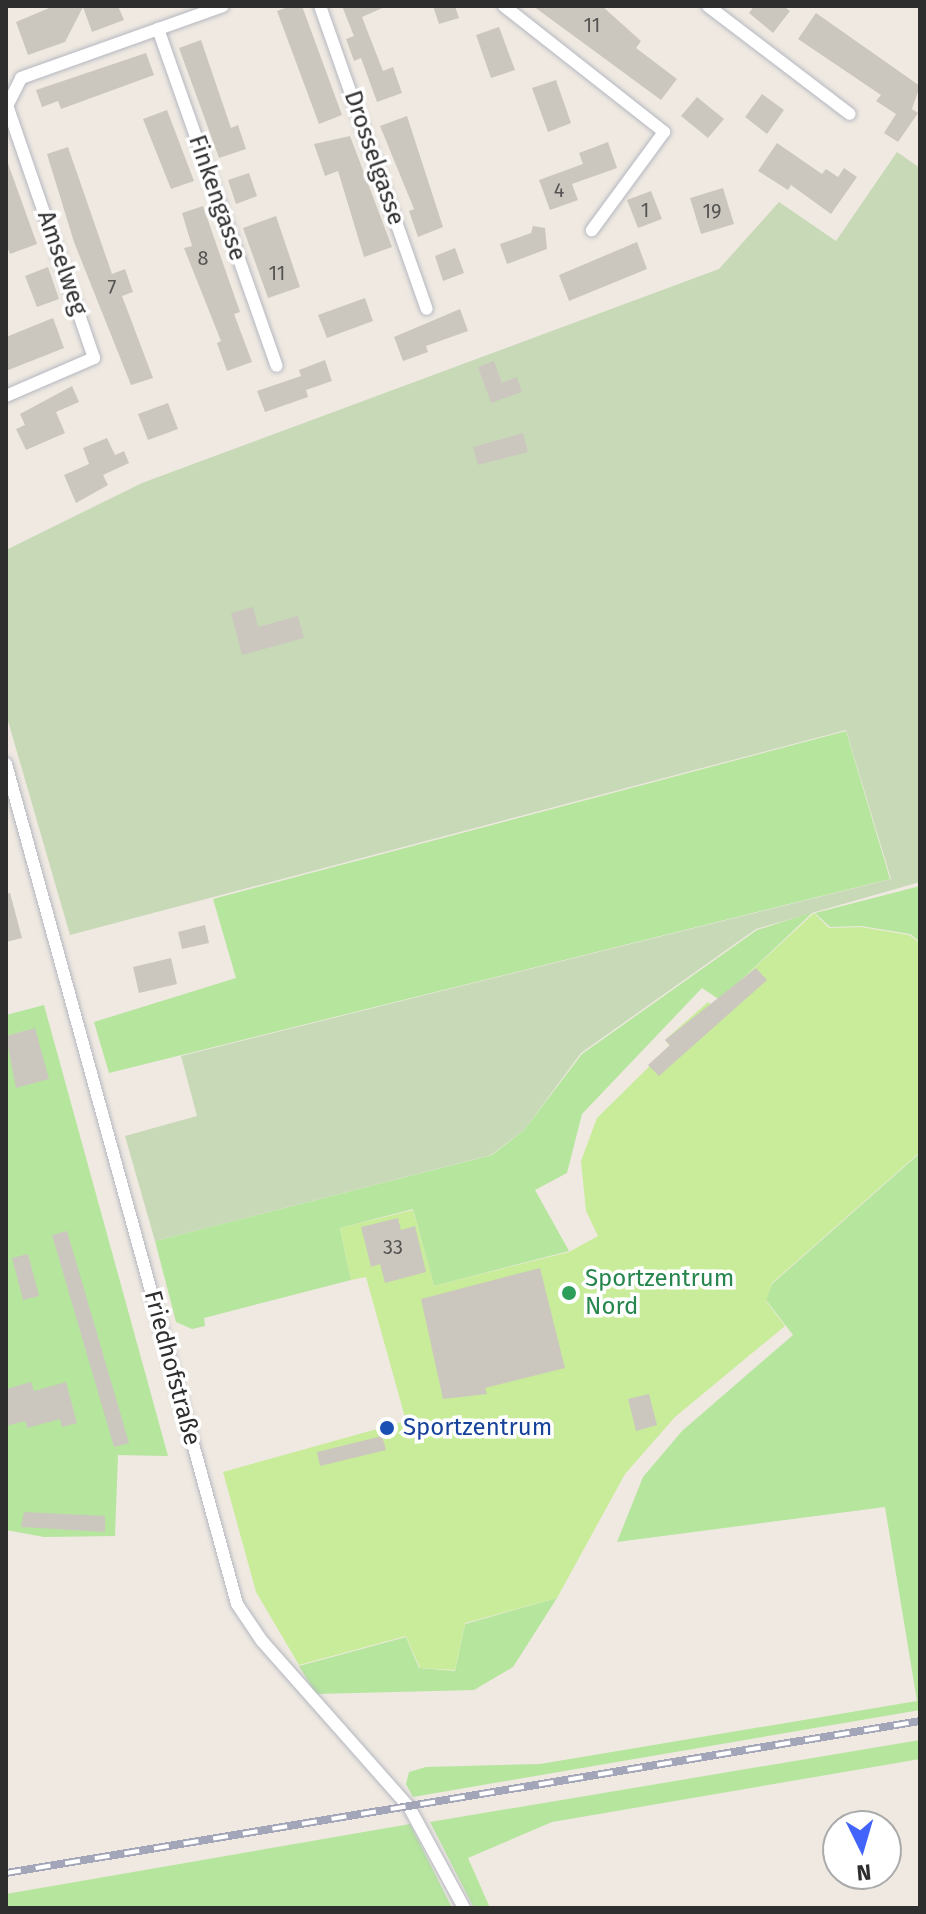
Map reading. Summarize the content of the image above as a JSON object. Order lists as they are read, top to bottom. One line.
{"streets":{"street":["Drosselgasse","Finkengasse","Amselweg","Friedhofstraße"]},"crossings":[["Finkengasse","Amselweg"]],"places":["Sportzentrum Nord","Sportzentrum"],"house_numbers":["11","4","1","19","8","11","7","33"],"north":"bottom"}
